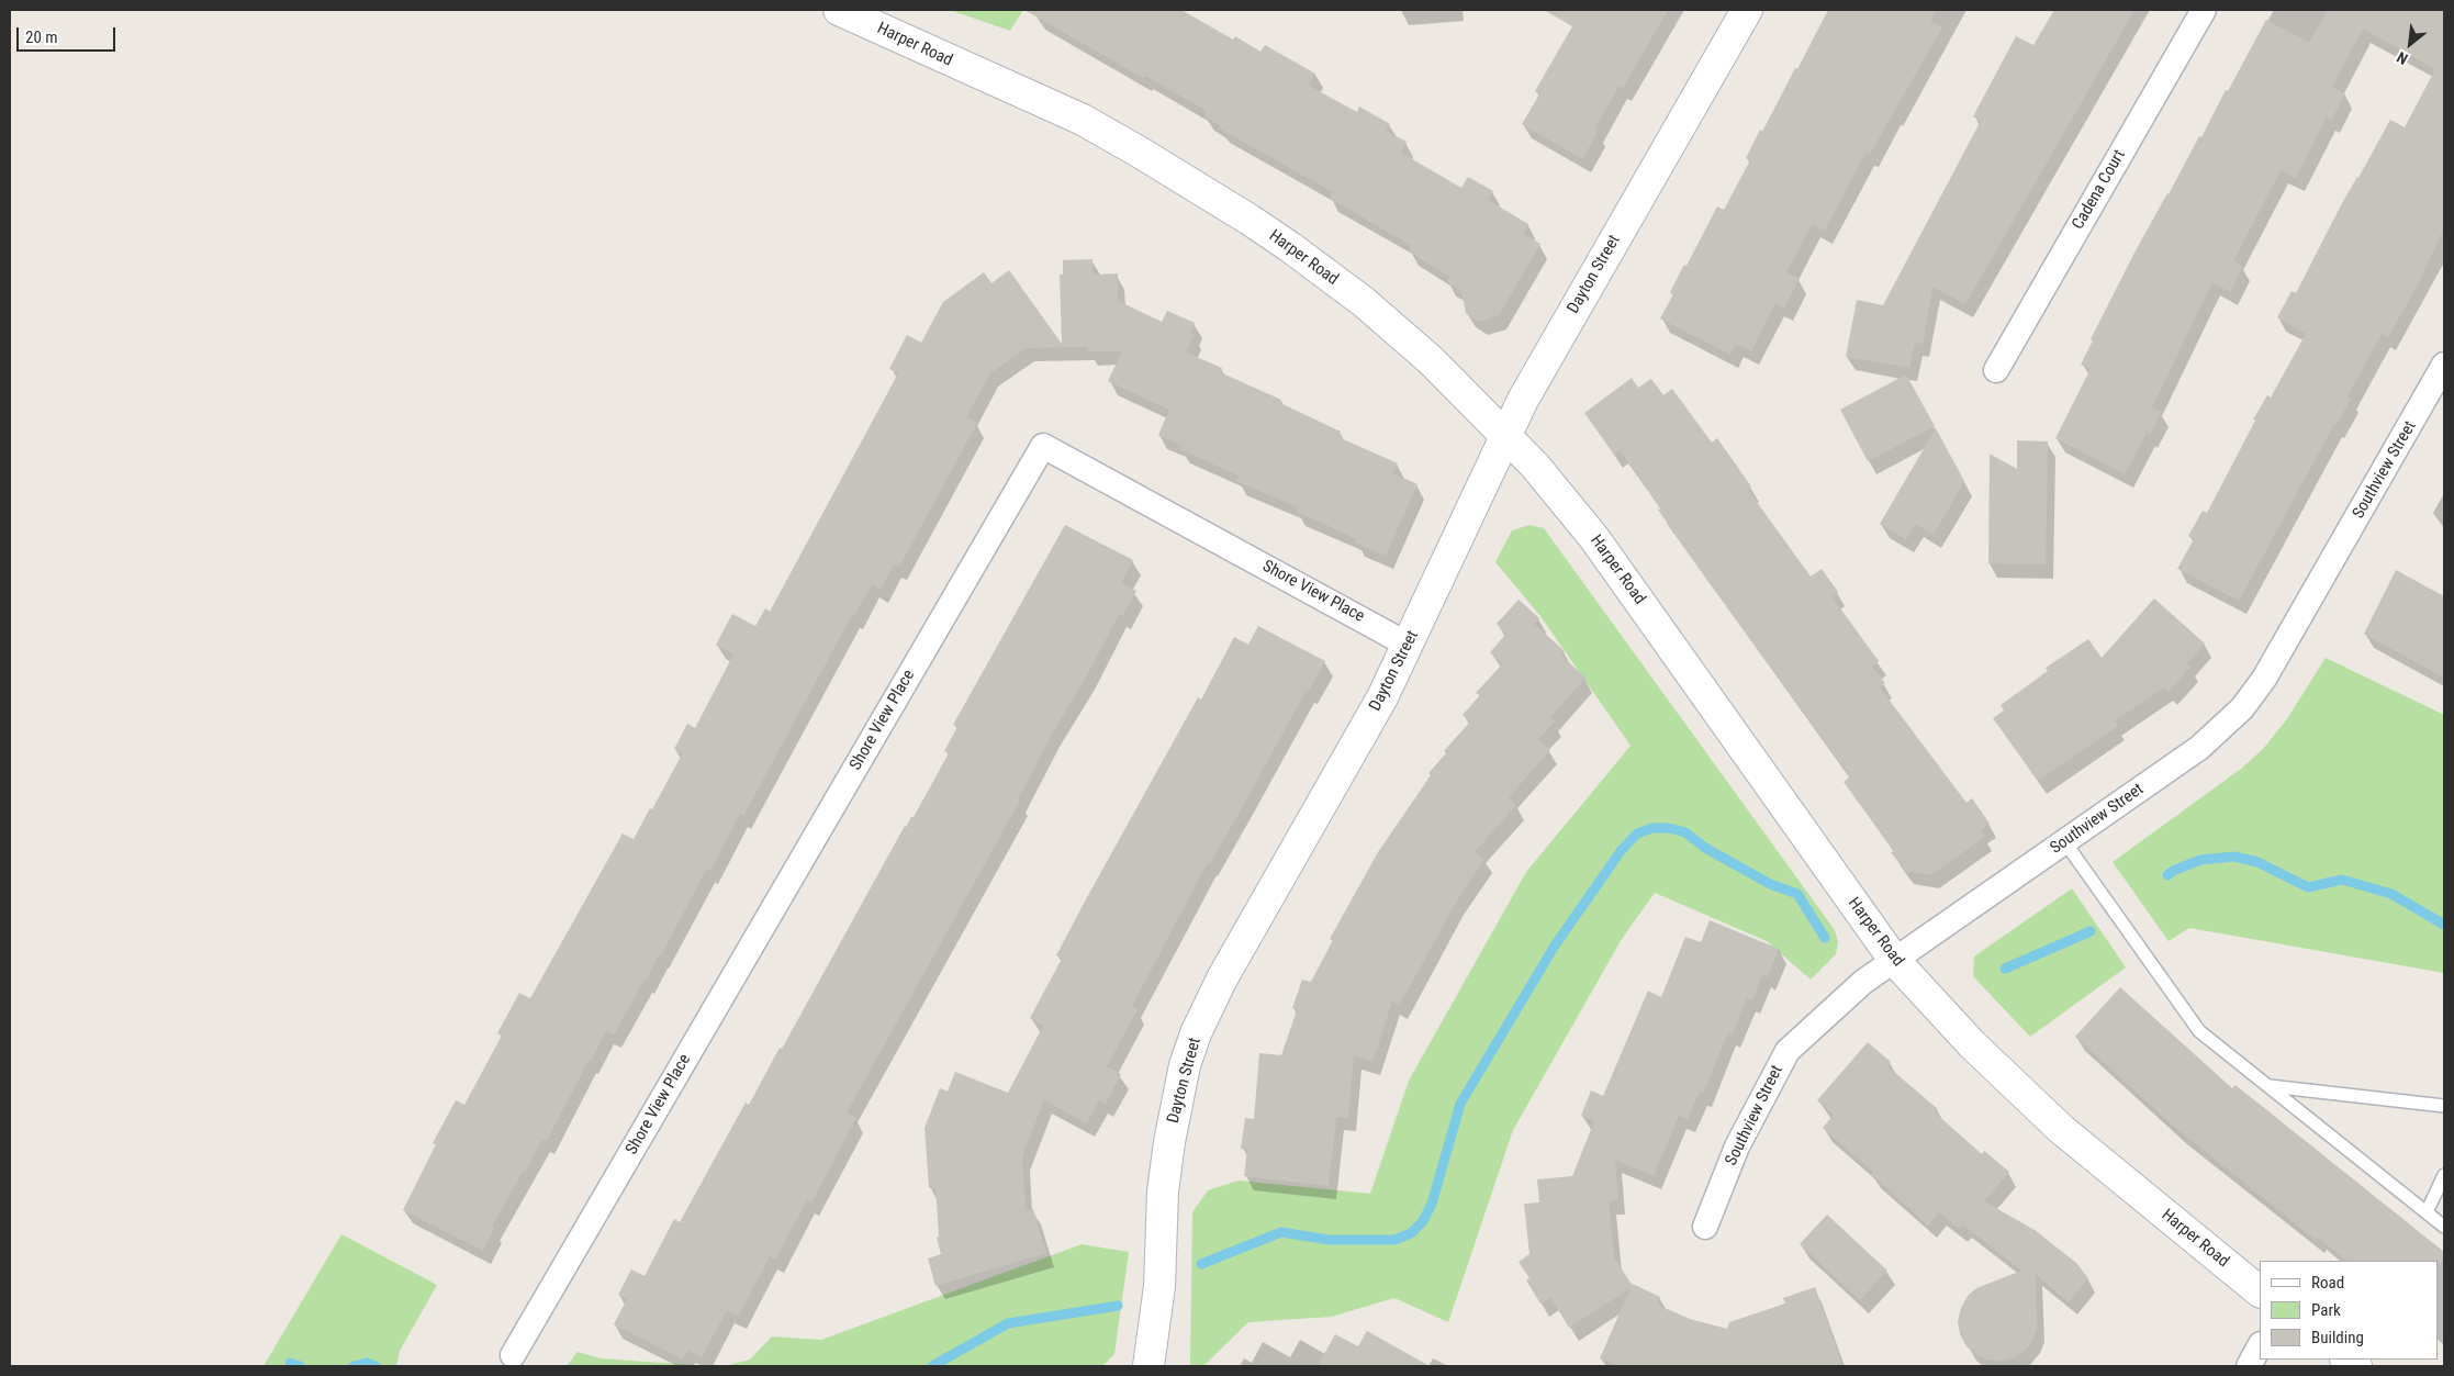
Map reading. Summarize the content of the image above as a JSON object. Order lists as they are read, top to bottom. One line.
{"streets":{"street":["Harper Road","Cadena Court","Dayton Street","Southview Street","Shore View Place"]},"crossings":[["Harper Road","Dayton Street"],["Harper Road","Southview Street"],["Dayton Street","Shore View Place"]],"legend":["Road","Park","Building"],"scale_bar":"20 m","north":"bottom left"}
